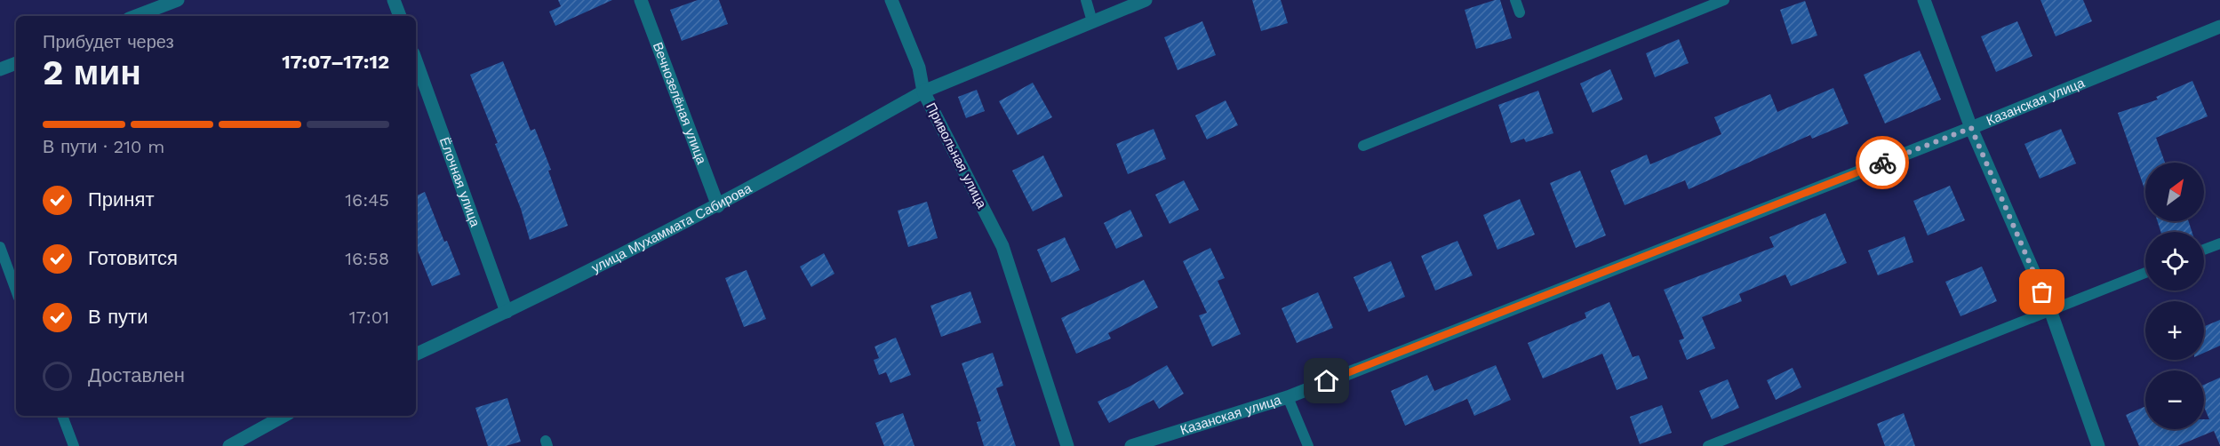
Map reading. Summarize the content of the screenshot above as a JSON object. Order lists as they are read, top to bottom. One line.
{"streets":{"street":["Казанская улица","Вечнозелёная улица","Привольная улица","Ёлочная улица","улица Мухаммата Сабирова"]},"crossings":[["Вечнозелёная улица","улица Мухаммата Сабирова"],["Привольная улица","улица Мухаммата Сабирова"],["Ёлочная улица","улица Мухаммата Сабирова"]],"north":"top right","page":{"heading":["2 мин","Прибудет через","17:07–17:12"],"bar":"В пути · 210 m","map_buttons":["+","−"],"list":[["Принят","16:45"],["Готовится","16:58"],["В пути","17:01"],"Доставлен"]}}
